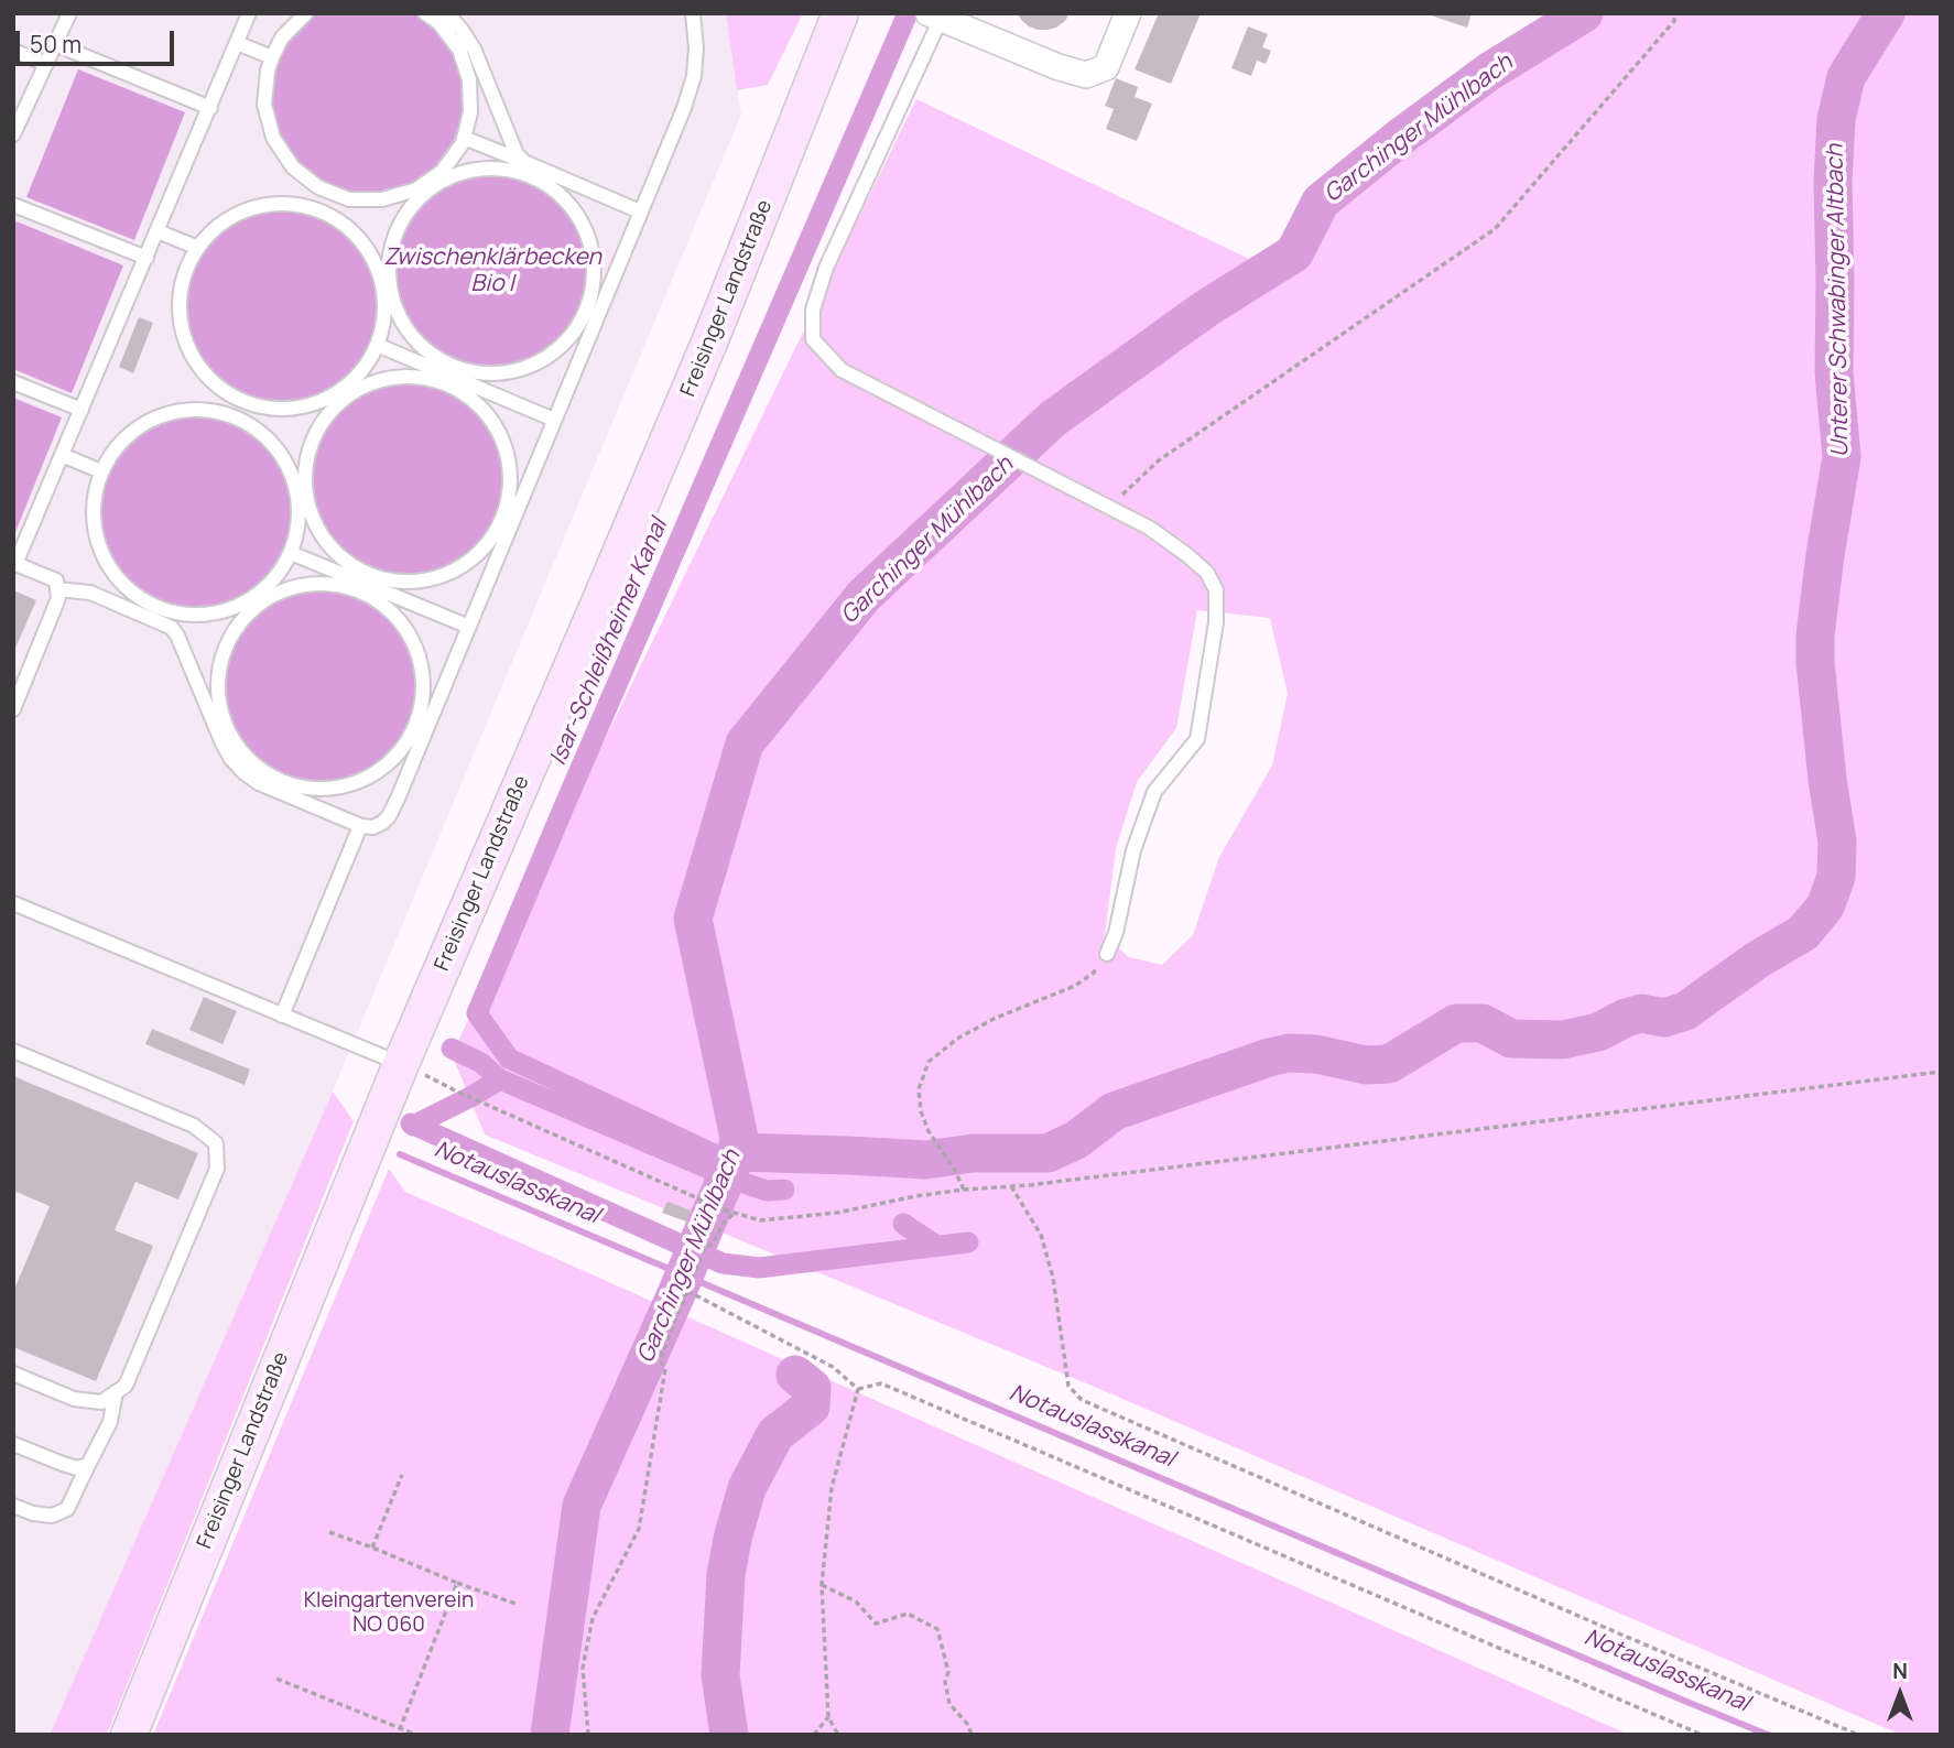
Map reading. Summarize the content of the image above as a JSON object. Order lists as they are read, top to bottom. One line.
{"streets":{"main road":["Freisinger Landstraße"]},"water":["Garchinger Mühlbach","Zwischenklärbecken Bio I","Unterer Schwabinger Altbach","Isar-Schleißheimer Kanal","Notauslasskanal"],"parks":["Kleingartenverein NO 060"],"scale_bar":"50 m","north":"top"}
